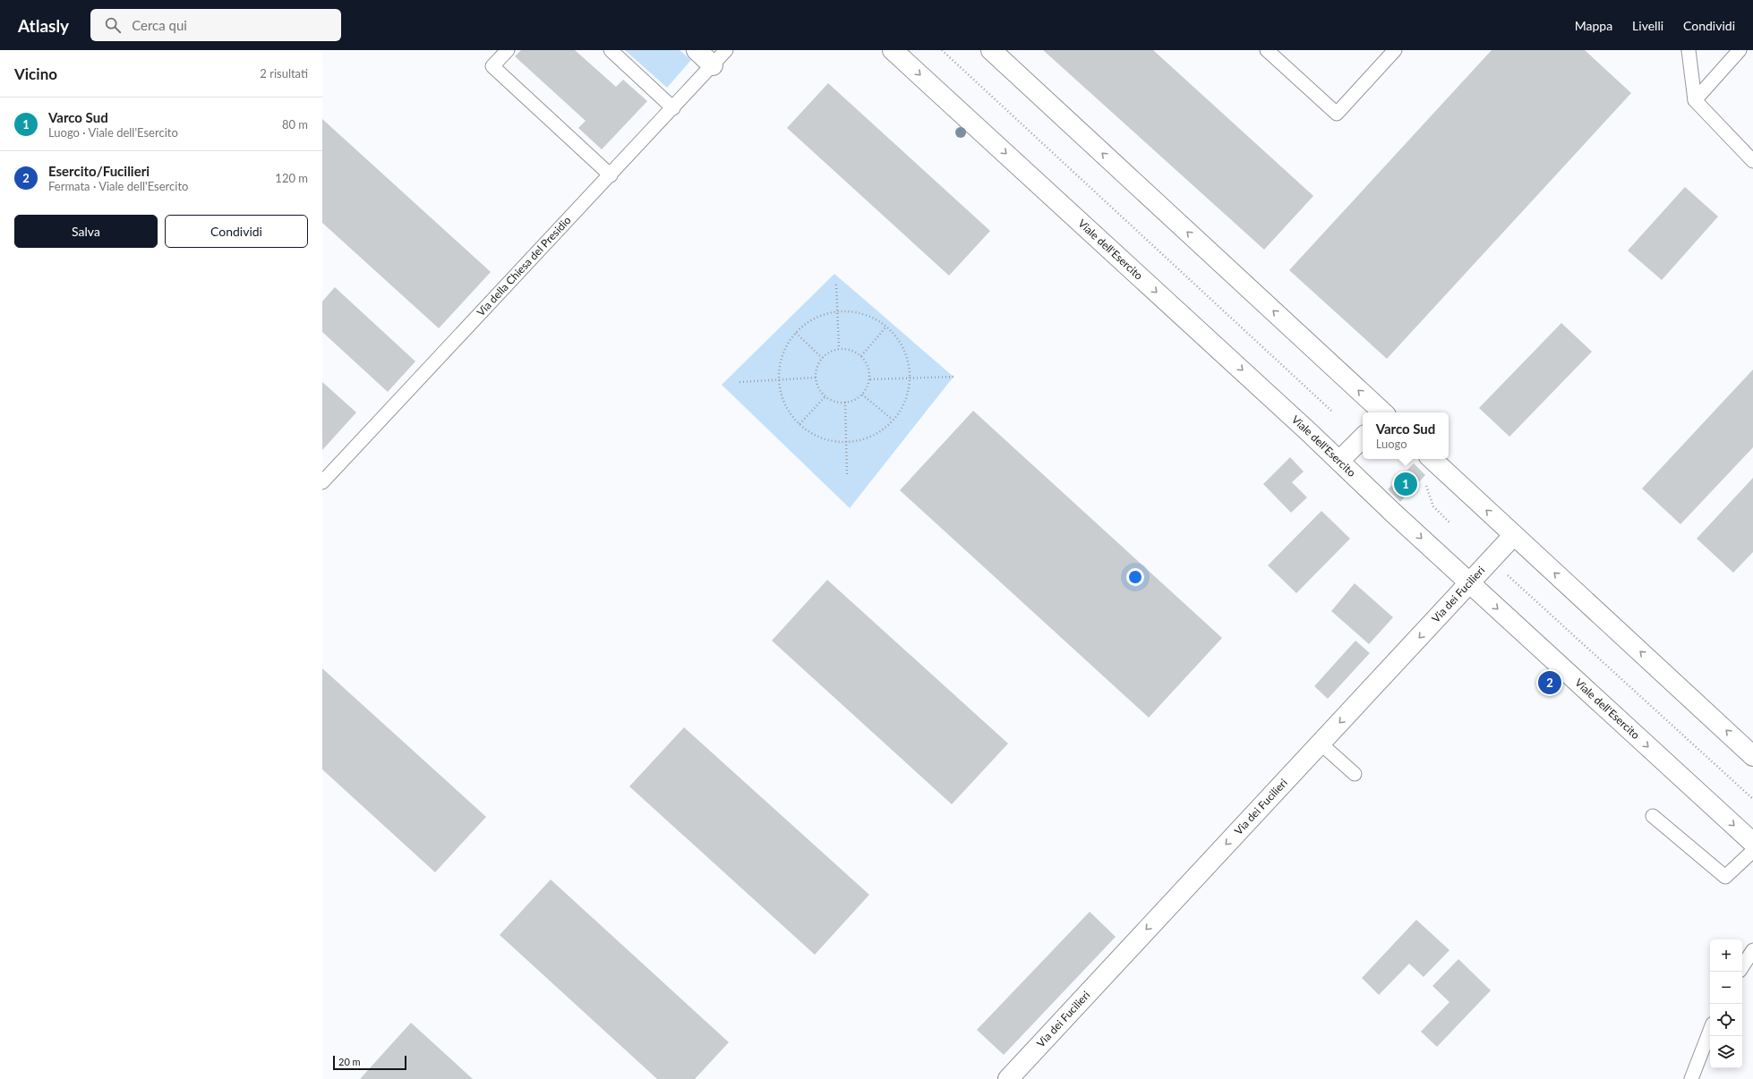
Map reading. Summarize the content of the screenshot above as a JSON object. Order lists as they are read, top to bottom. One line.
{"streets":{"street":["Viale dell'Esercito","Via dei Fucilieri"],"lane":["Via della Chiesa del Presidio"]},"crossings":[["Viale dell'Esercito","Via dei Fucilieri"]],"one_way":["Via dei Fucilieri"],"scale_bar":"20 m","page":{"header":"Atlasly","search":"Cerca qui","nav":["Mappa","Livelli","Condividi"],"heading":["Vicino","2 risultati"],"list":[{"mark":"1","name":"Varco Sud","note":"Luogo · Viale dell'Esercito","value":"80 m"},{"mark":"2","name":"Esercito/Fucilieri","note":"Fermata · Viale dell'Esercito","value":"120 m"}],"buttons":["Salva","Condividi"],"popup":["Varco Sud","Luogo"],"pins":["1","2"],"map_buttons":["+","−"],"scale":"20 m"}}
